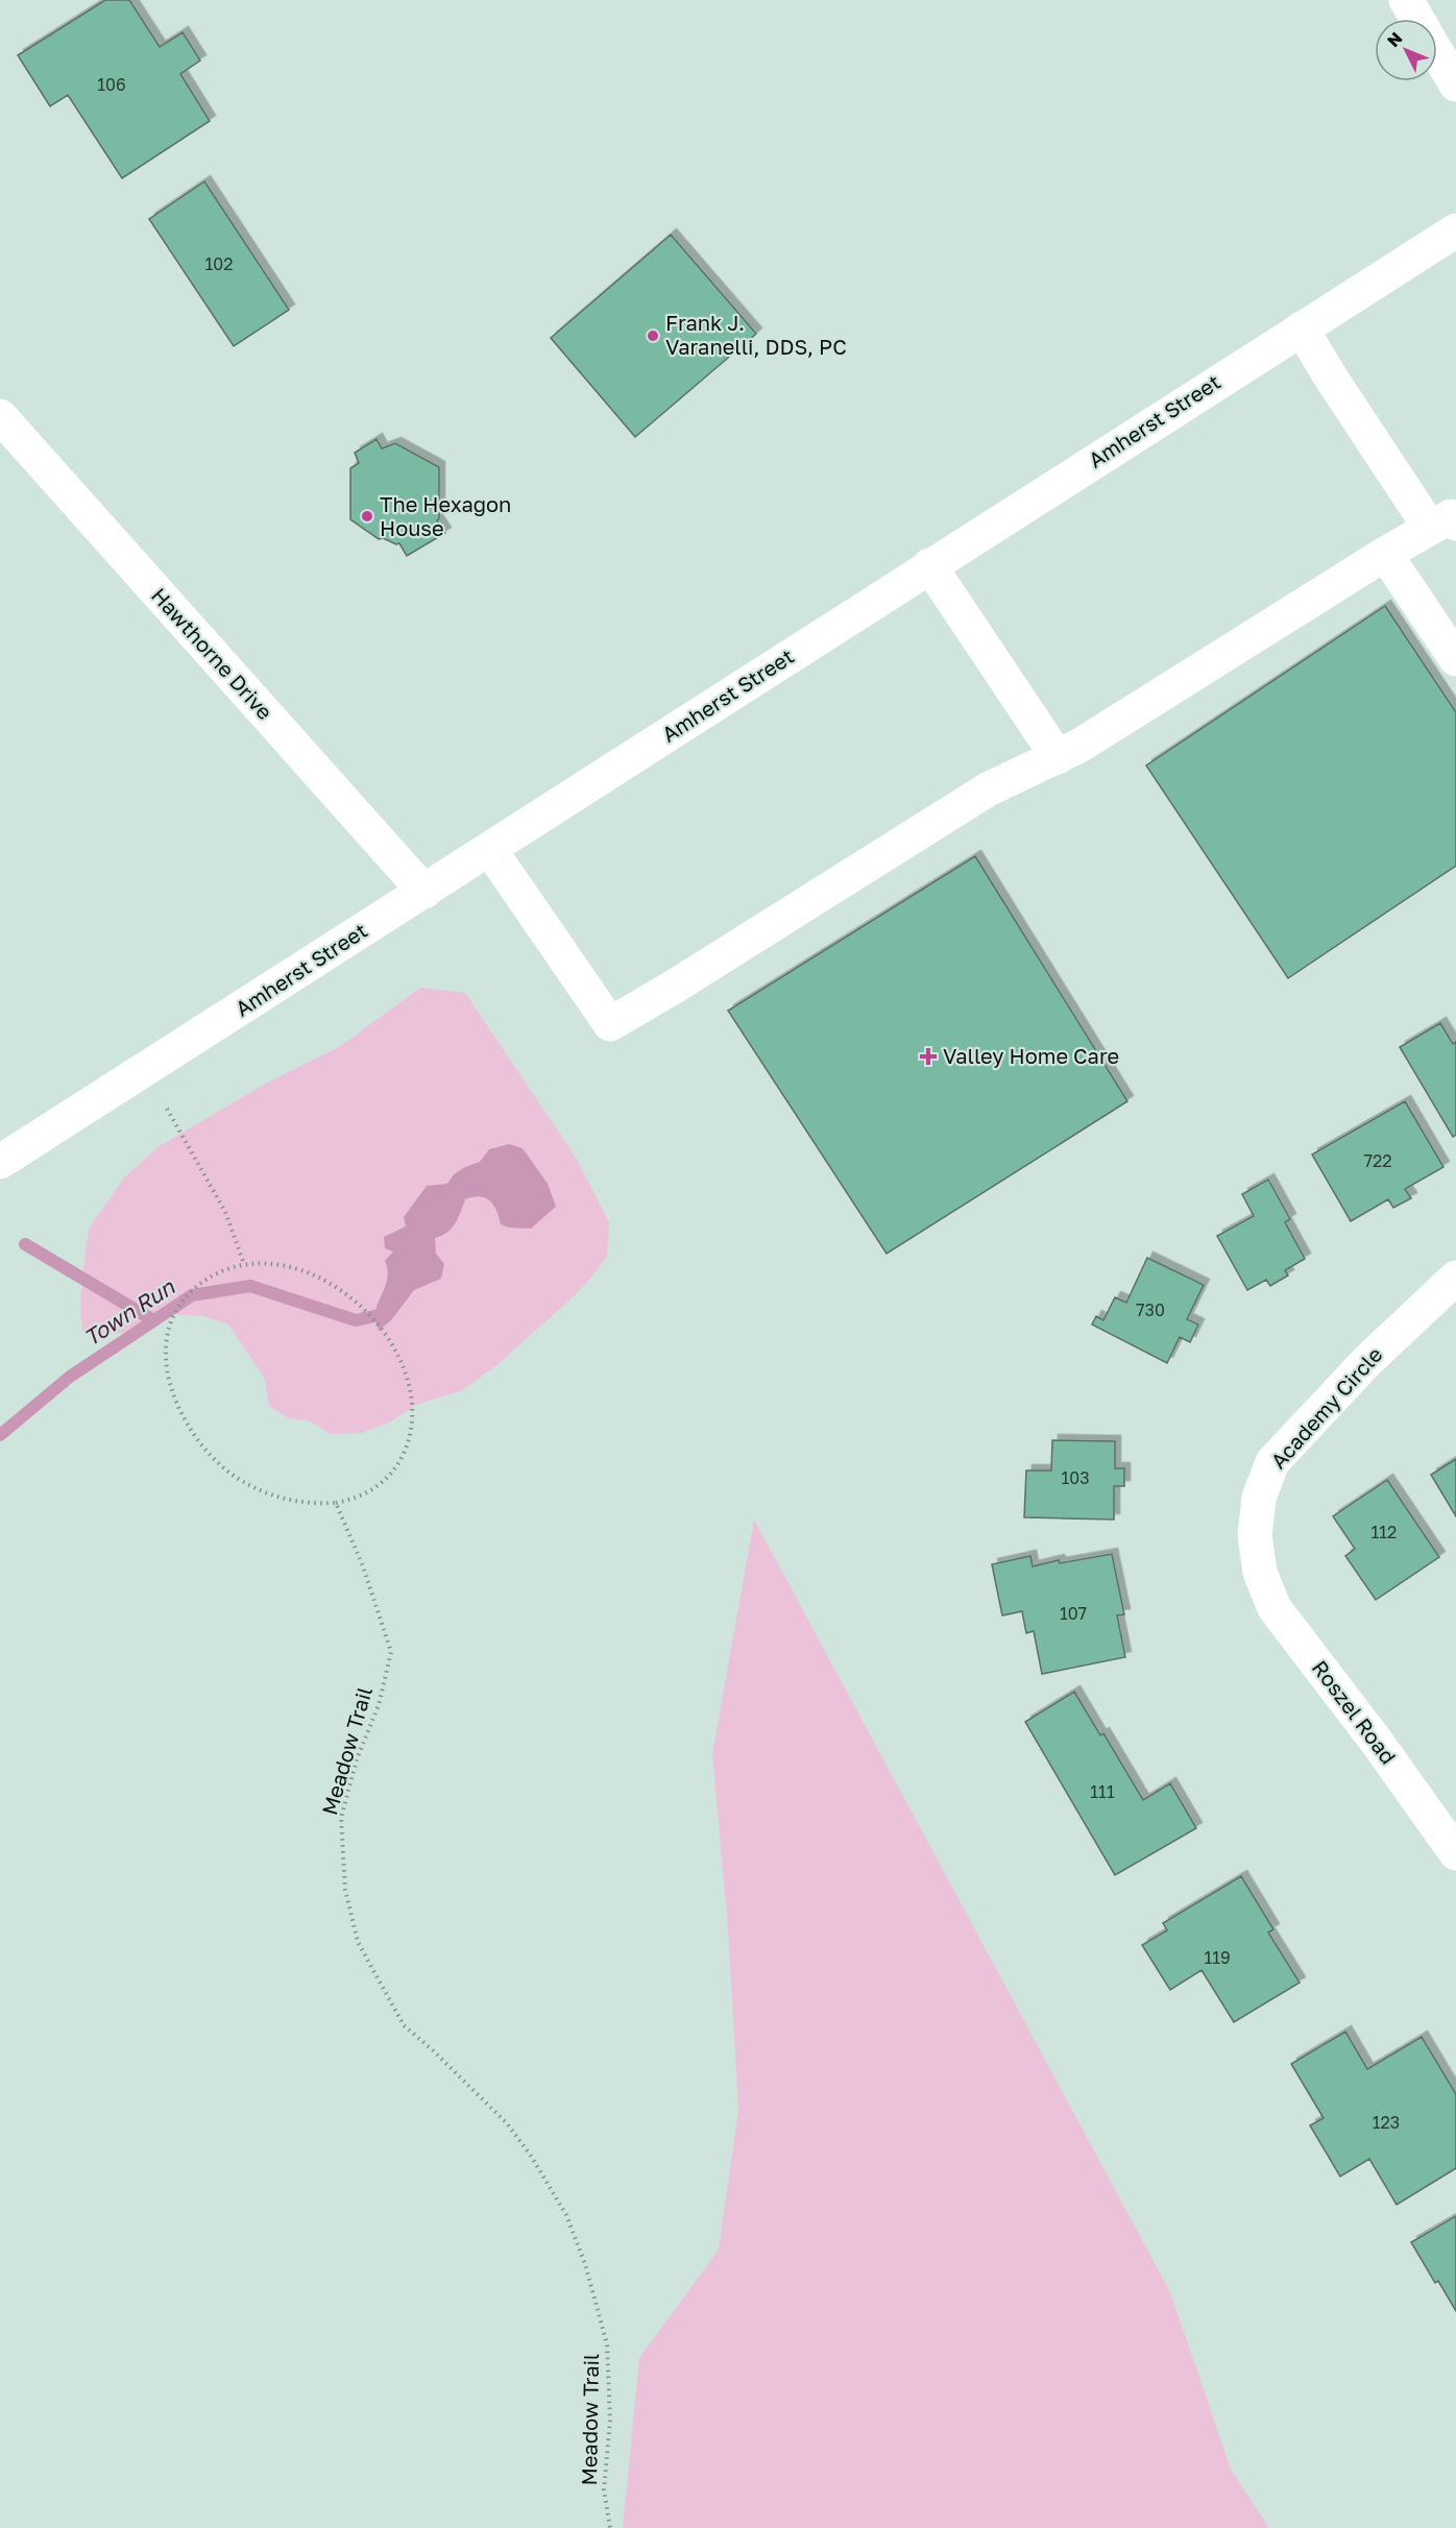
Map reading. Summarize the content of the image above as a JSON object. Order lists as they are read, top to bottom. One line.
{"streets":{"main road":["Amherst Street","Hawthorne Drive","Academy Circle","Roszel Road"],"path":["Meadow Trail"]},"crossings":[["Amherst Street","Hawthorne Drive"],["Academy Circle","Roszel Road"]],"water":["Town Run"],"places":{"other":["Frank J. Varanelli, DDS, PC","The Hexagon House"],"health":["Valley Home Care"]},"house_numbers":["106","102","722","730","103","112","107","111","119","123"],"north":"top left"}
